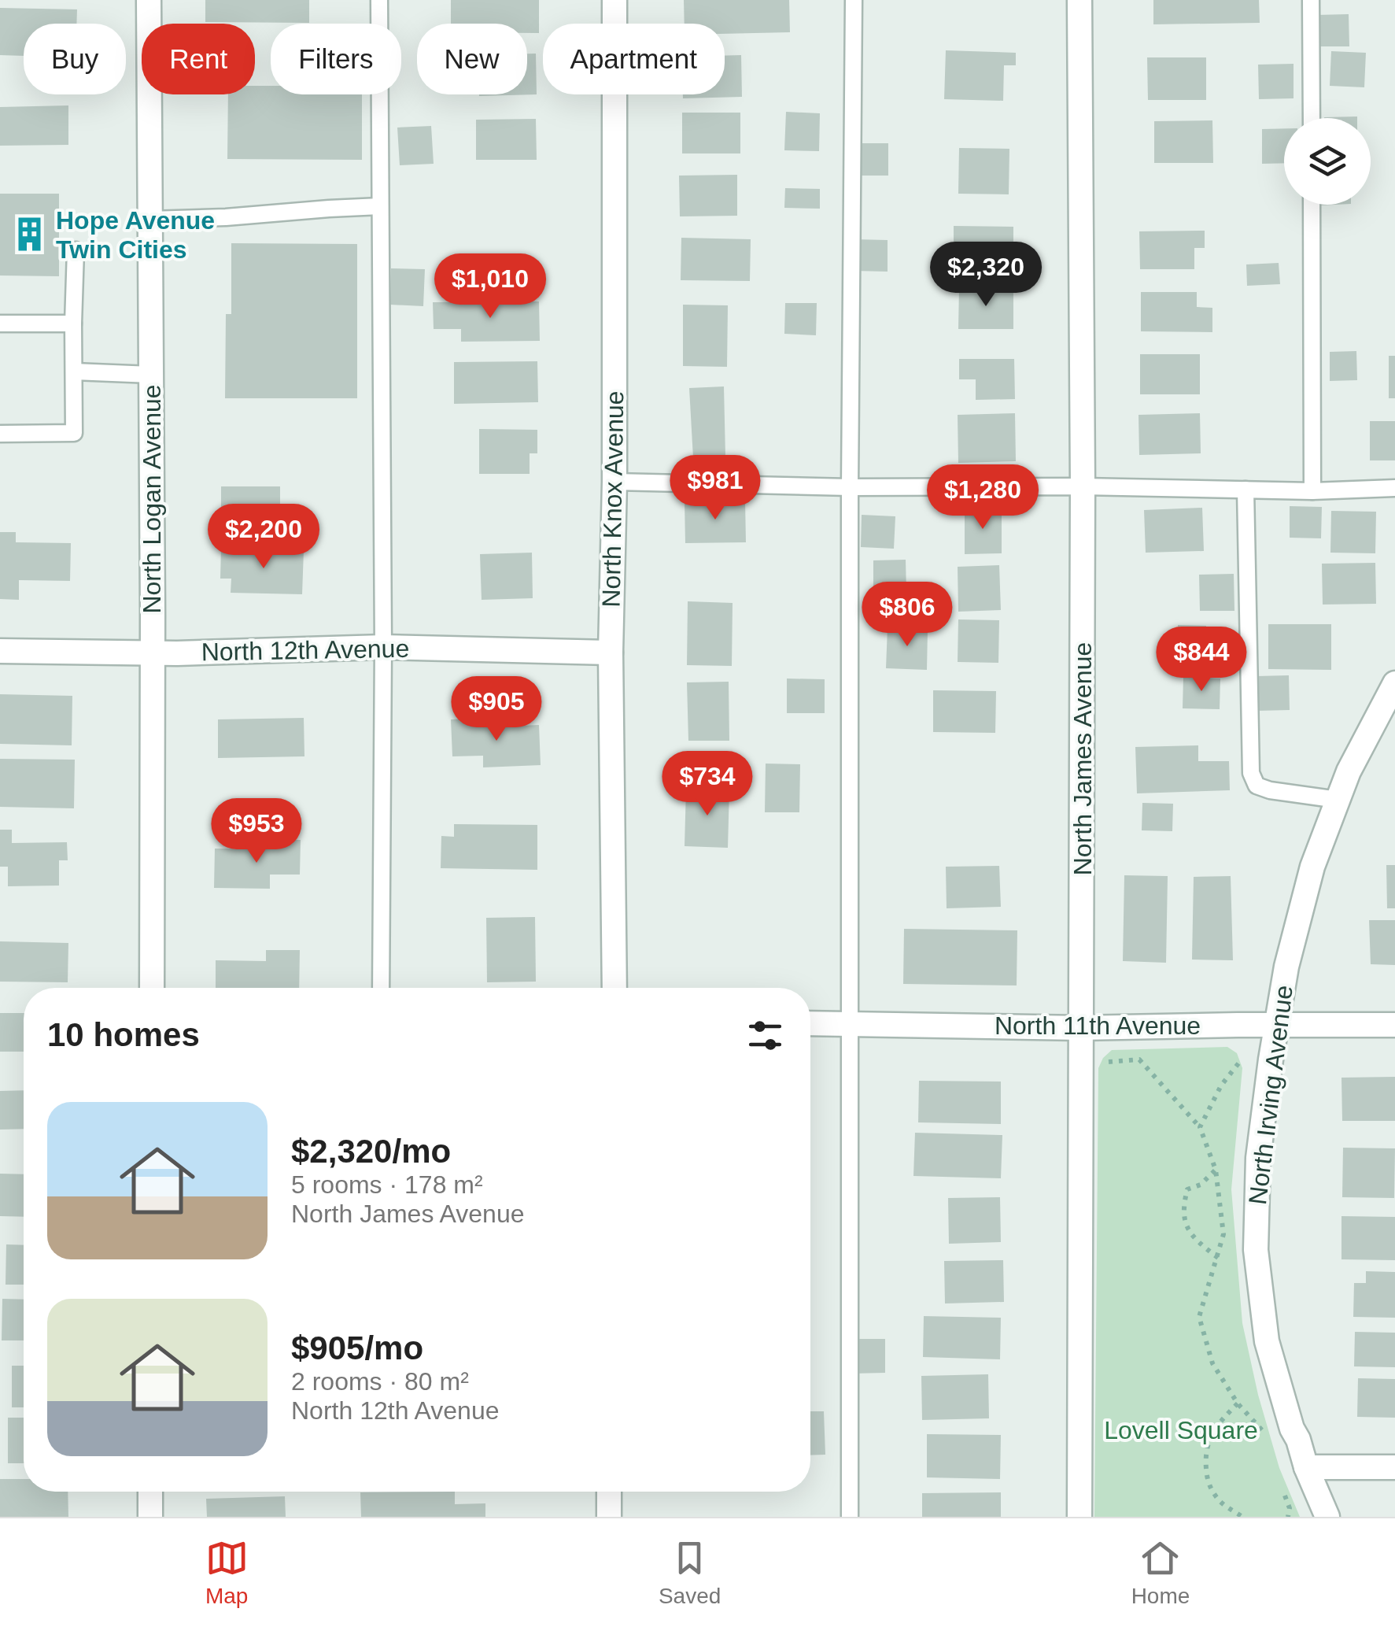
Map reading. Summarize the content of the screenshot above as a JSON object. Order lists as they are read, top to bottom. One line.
{"streets":{"street":["North Logan Avenue","North Knox Avenue","North 12th Avenue","North James Avenue","North 11th Avenue","North Irving Avenue"]},"crossings":[["North Logan Avenue","North 12th Avenue"],["North Knox Avenue","North 12th Avenue"],["North James Avenue","North 11th Avenue"],["North 11th Avenue","North Irving Avenue"]],"parks":["Lovell Square"],"places":{"building":["Hope Avenue Twin Cities"]},"page":{"chip":["Buy","Rent","Filters","New","Apartment"],"price":["$2,320","$1,010","$981","$1,280","$2,200","$806","$844","$905","$734","$953"],"heading":"10 homes","list":[{"name":"$2,320/mo","note":"5 rooms · 178 m² · North James Avenue"},{"name":"$905/mo","note":"2 rooms · 80 m² · North 12th Avenue"}],"tabs":["Map","Saved","Home"]}}
